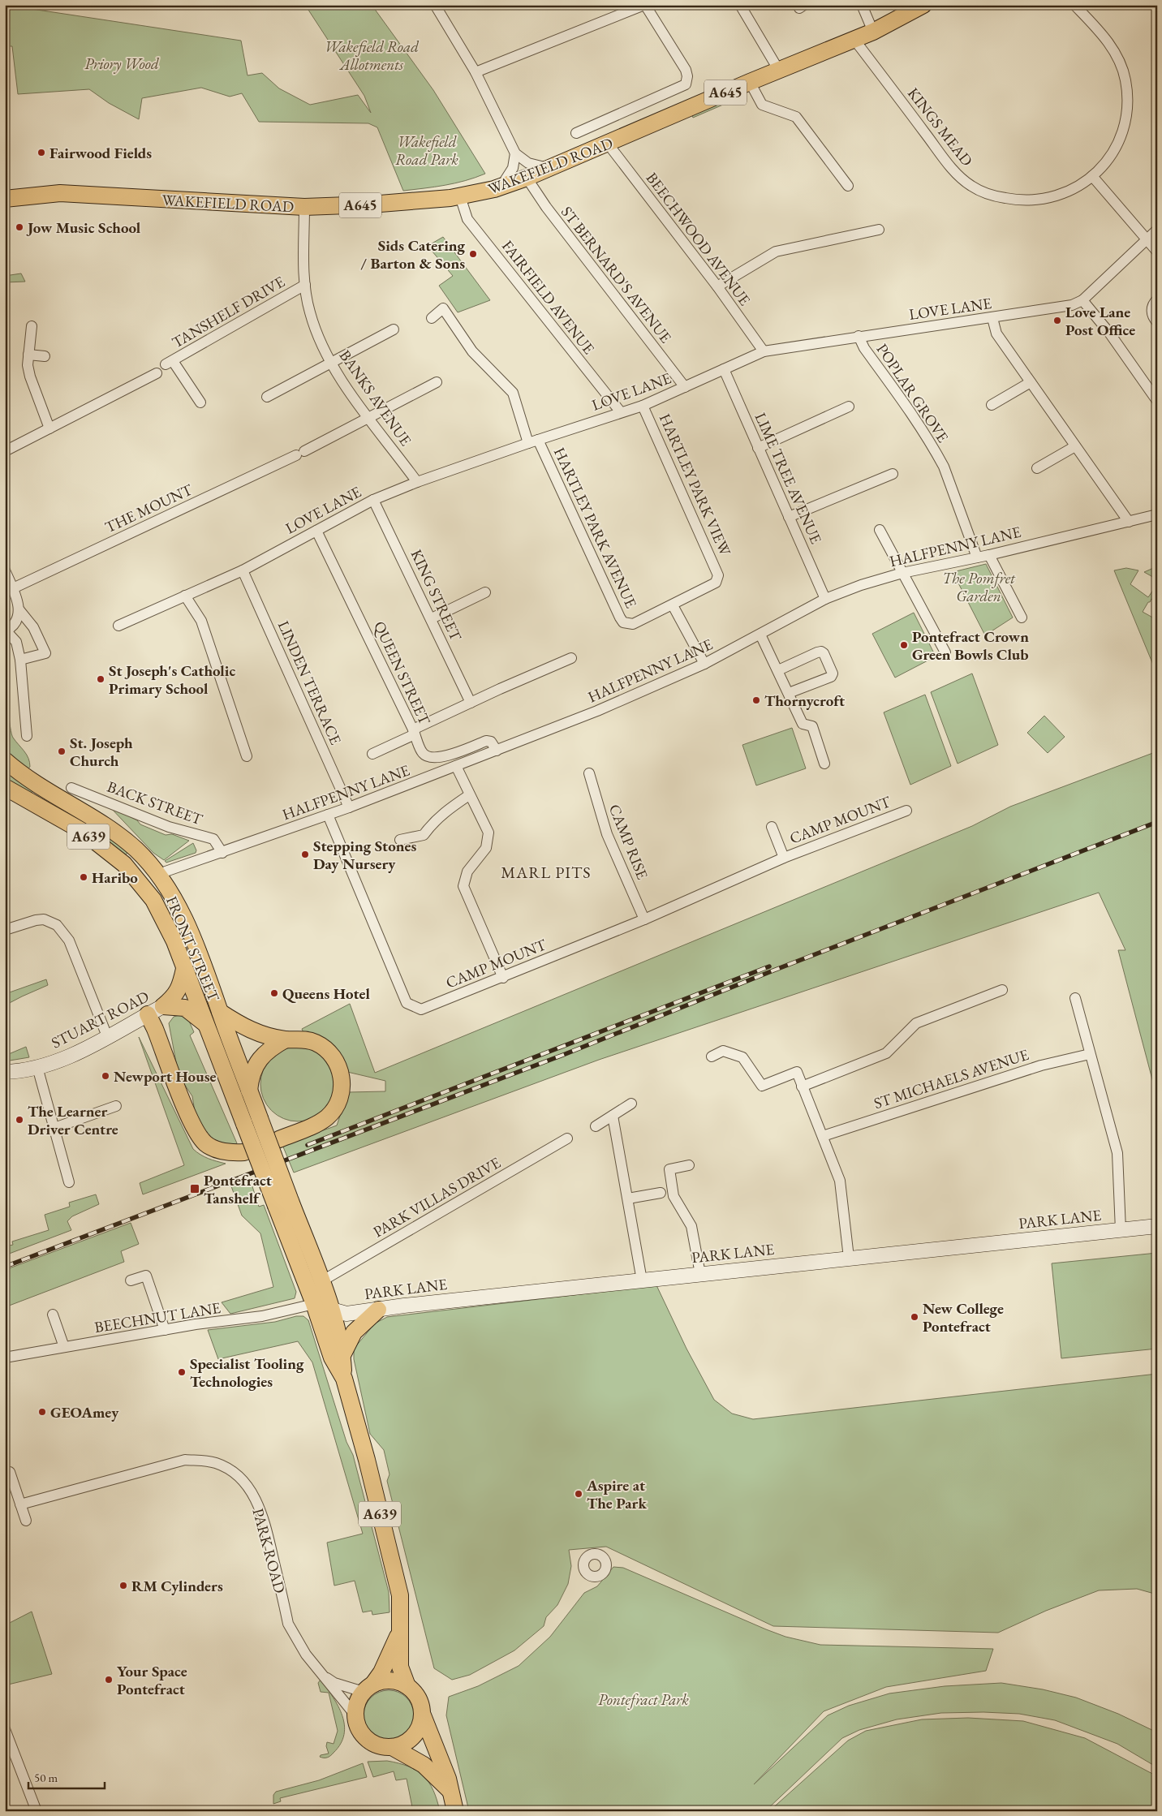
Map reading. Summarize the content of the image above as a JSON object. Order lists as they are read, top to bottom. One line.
{"streets":{"main road":["A645","WAKEFIELD ROAD","A639","FRONT STREET","STUART ROAD","PARK LANE","PARK ROAD"],"street":["KINGS MEAD","BEECHWOOD AVENUE","ST BERNARD'S AVENUE","FAIRFIELD AVENUE","LOVE LANE","TANSHELF DRIVE","POPLAR GROVE","BANKS AVENUE","LIME TREE AVENUE","HARTLEY PARK VIEW","THE MOUNT","HARTLEY PARK AVENUE","HALFPENNY LANE","KING STREET","QUEEN STREET","LINDEN TERRACE","BACK STREET","CAMP MOUNT","CAMP RISE","ST MICHAELS AVENUE","PARK VILLAS DRIVE","BEECHNUT LANE"]},"crossings":[["KINGS MEAD","WAKEFIELD ROAD"],["WAKEFIELD ROAD","BEECHWOOD AVENUE"],["WAKEFIELD ROAD","ST BERNARD'S AVENUE"],["WAKEFIELD ROAD","FAIRFIELD AVENUE"],["WAKEFIELD ROAD","BANKS AVENUE"],["BEECHWOOD AVENUE","LOVE LANE"],["ST BERNARD'S AVENUE","LOVE LANE"],["FAIRFIELD AVENUE","LOVE LANE"],["LOVE LANE","POPLAR GROVE"],["LOVE LANE","BANKS AVENUE"],["LOVE LANE","LIME TREE AVENUE"],["LOVE LANE","HARTLEY PARK VIEW"],["LOVE LANE","HARTLEY PARK AVENUE"],["LOVE LANE","KING STREET"],["LOVE LANE","QUEEN STREET"],["LOVE LANE","LINDEN TERRACE"],["TANSHELF DRIVE","BANKS AVENUE"],["POPLAR GROVE","HALFPENNY LANE"],["BANKS AVENUE","THE MOUNT"],["LIME TREE AVENUE","HALFPENNY LANE"],["HARTLEY PARK VIEW","HARTLEY PARK AVENUE"],["HALFPENNY LANE","QUEEN STREET"],["HALFPENNY LANE","LINDEN TERRACE"],["HALFPENNY LANE","BACK STREET"],["HALFPENNY LANE","CAMP MOUNT"],["HALFPENNY LANE","FRONT STREET"],["CAMP MOUNT","CAMP RISE"],["A639","FRONT STREET"],["A639","PARK VILLAS DRIVE"],["A639","PARK LANE"],["A639","BEECHNUT LANE"],["A639","PARK ROAD"],["PARK LANE","BEECHNUT LANE"]],"districts":["MARL PITS"],"parks":["Wakefield Road Allotments","Priory Wood","Wakefield Road Park","The Pomfret Garden","Pontefract Park"],"places":{"other":["Fairwood Fields","Jow Music School","Sids Catering / Barton & Sons","Love Lane Post Office","Pontefract Crown Green Bowls Club","St Joseph's Catholic Primary School","Thornycroft","St. Joseph Church","Stepping Stones Day Nursery","Haribo","Queens Hotel","Newport House","The Learner Driver Centre","New College Pontefract","Specialist Tooling Technologies","GEOAmey","Aspire at The Park","RM Cylinders","Your Space Pontefract"],"transit":["Pontefract Tanshelf"]},"scale_bar":"50 m"}
